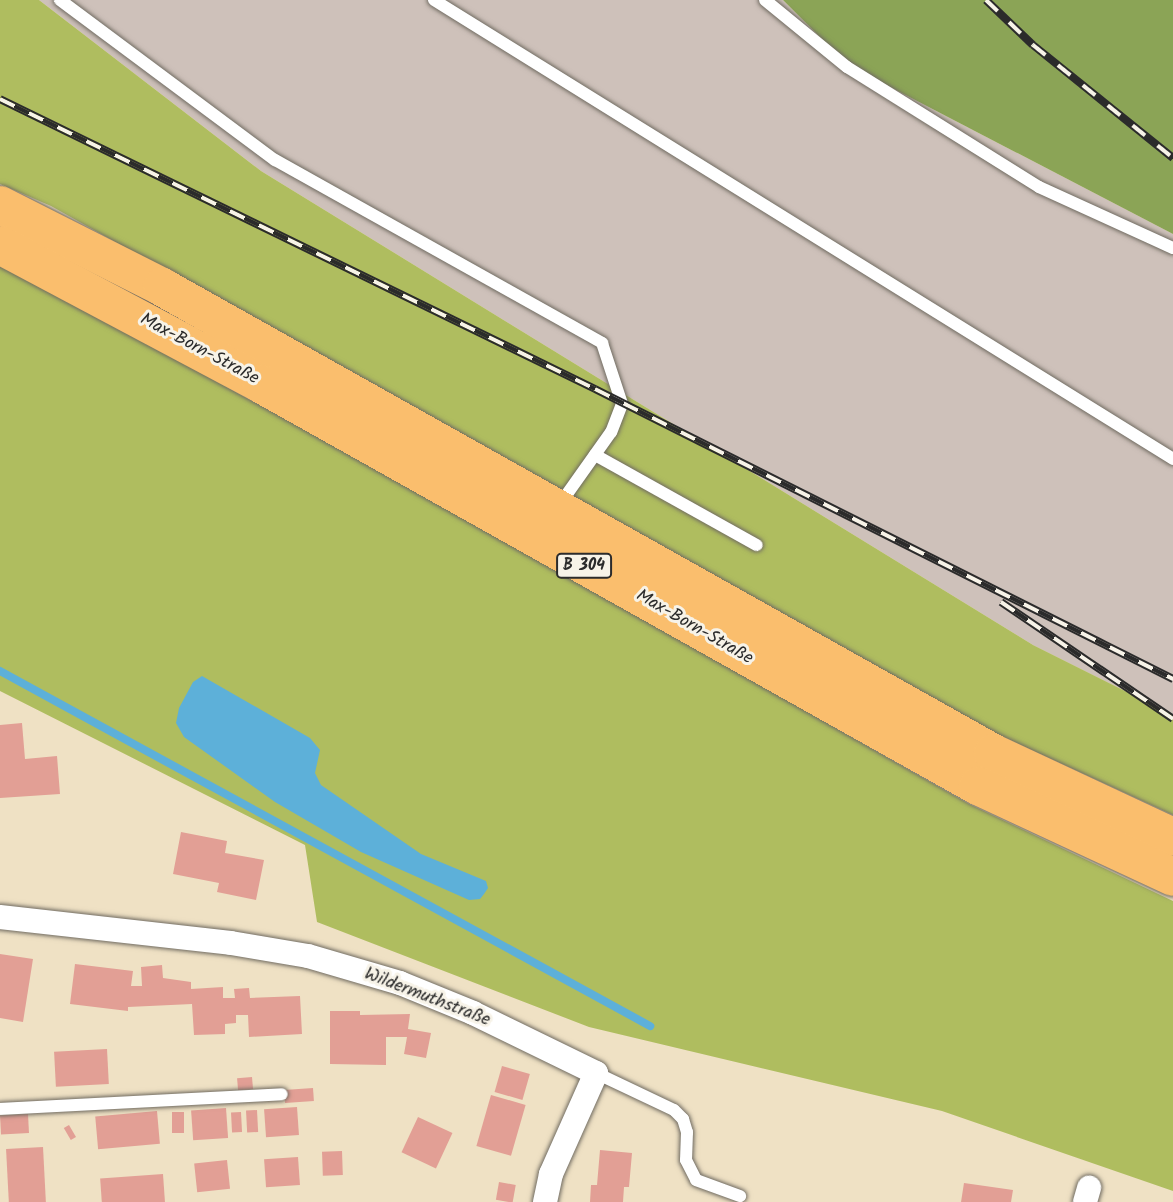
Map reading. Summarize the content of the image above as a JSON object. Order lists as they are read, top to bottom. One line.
{"streets":{"main road":["Max-Born-Straße","B 304"],"street":["Wildermuthstraße"]}}
